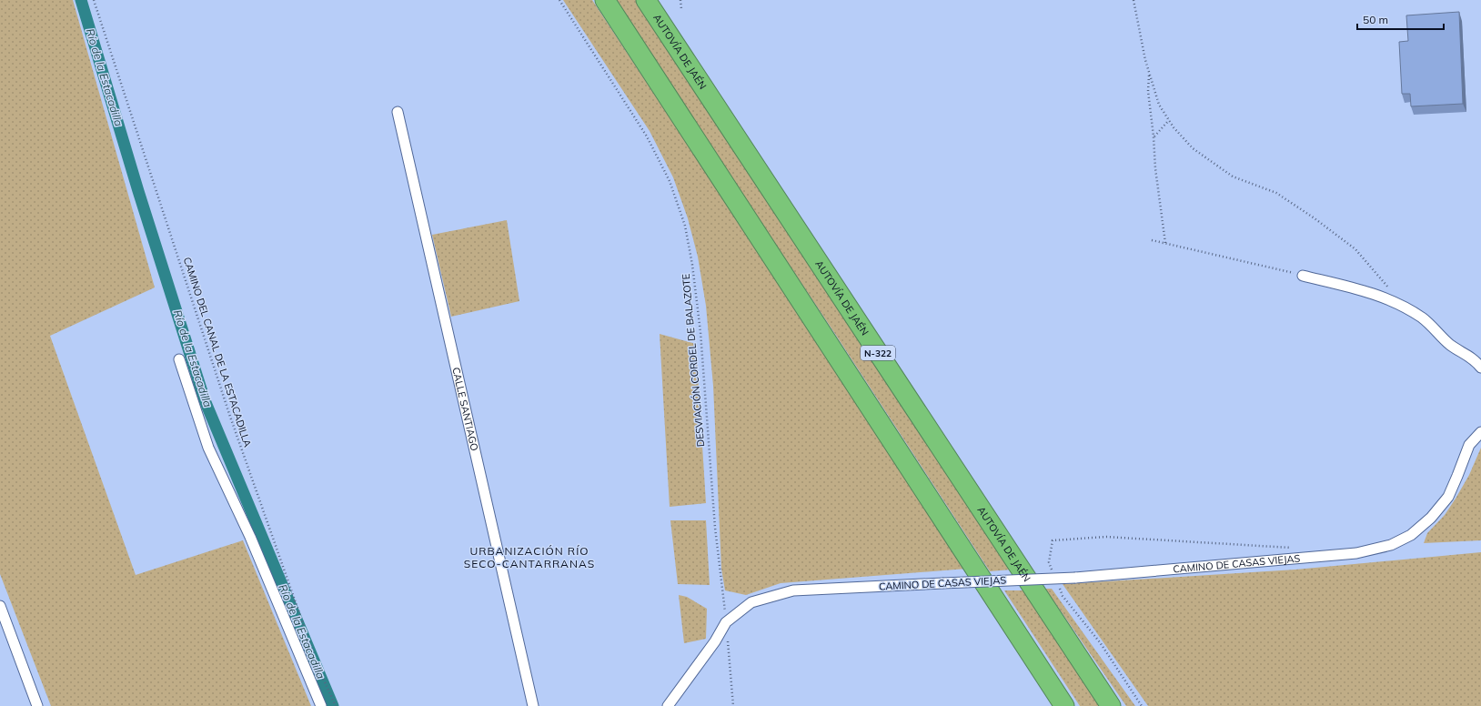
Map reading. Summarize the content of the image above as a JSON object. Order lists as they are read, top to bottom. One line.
{"streets":{"highway":["AUTOVÍA DE JAÉN","N-322"],"street":["CALLE SANTIAGO","CAMINO DE CASAS VIEJAS"],"path":["CAMINO DEL CANAL DE LA ESTACADILLA","DESVIACIÓN CORDEL DE BALAZOTE"]},"crossings":[["DESVIACIÓN CORDEL DE BALAZOTE","CAMINO DE CASAS VIEJAS"]],"districts":["URBANIZACIÓN RÍO SECO-CANTARRANAS"],"water":["Río de la Estacadilla"],"scale_bar":"50 m"}
